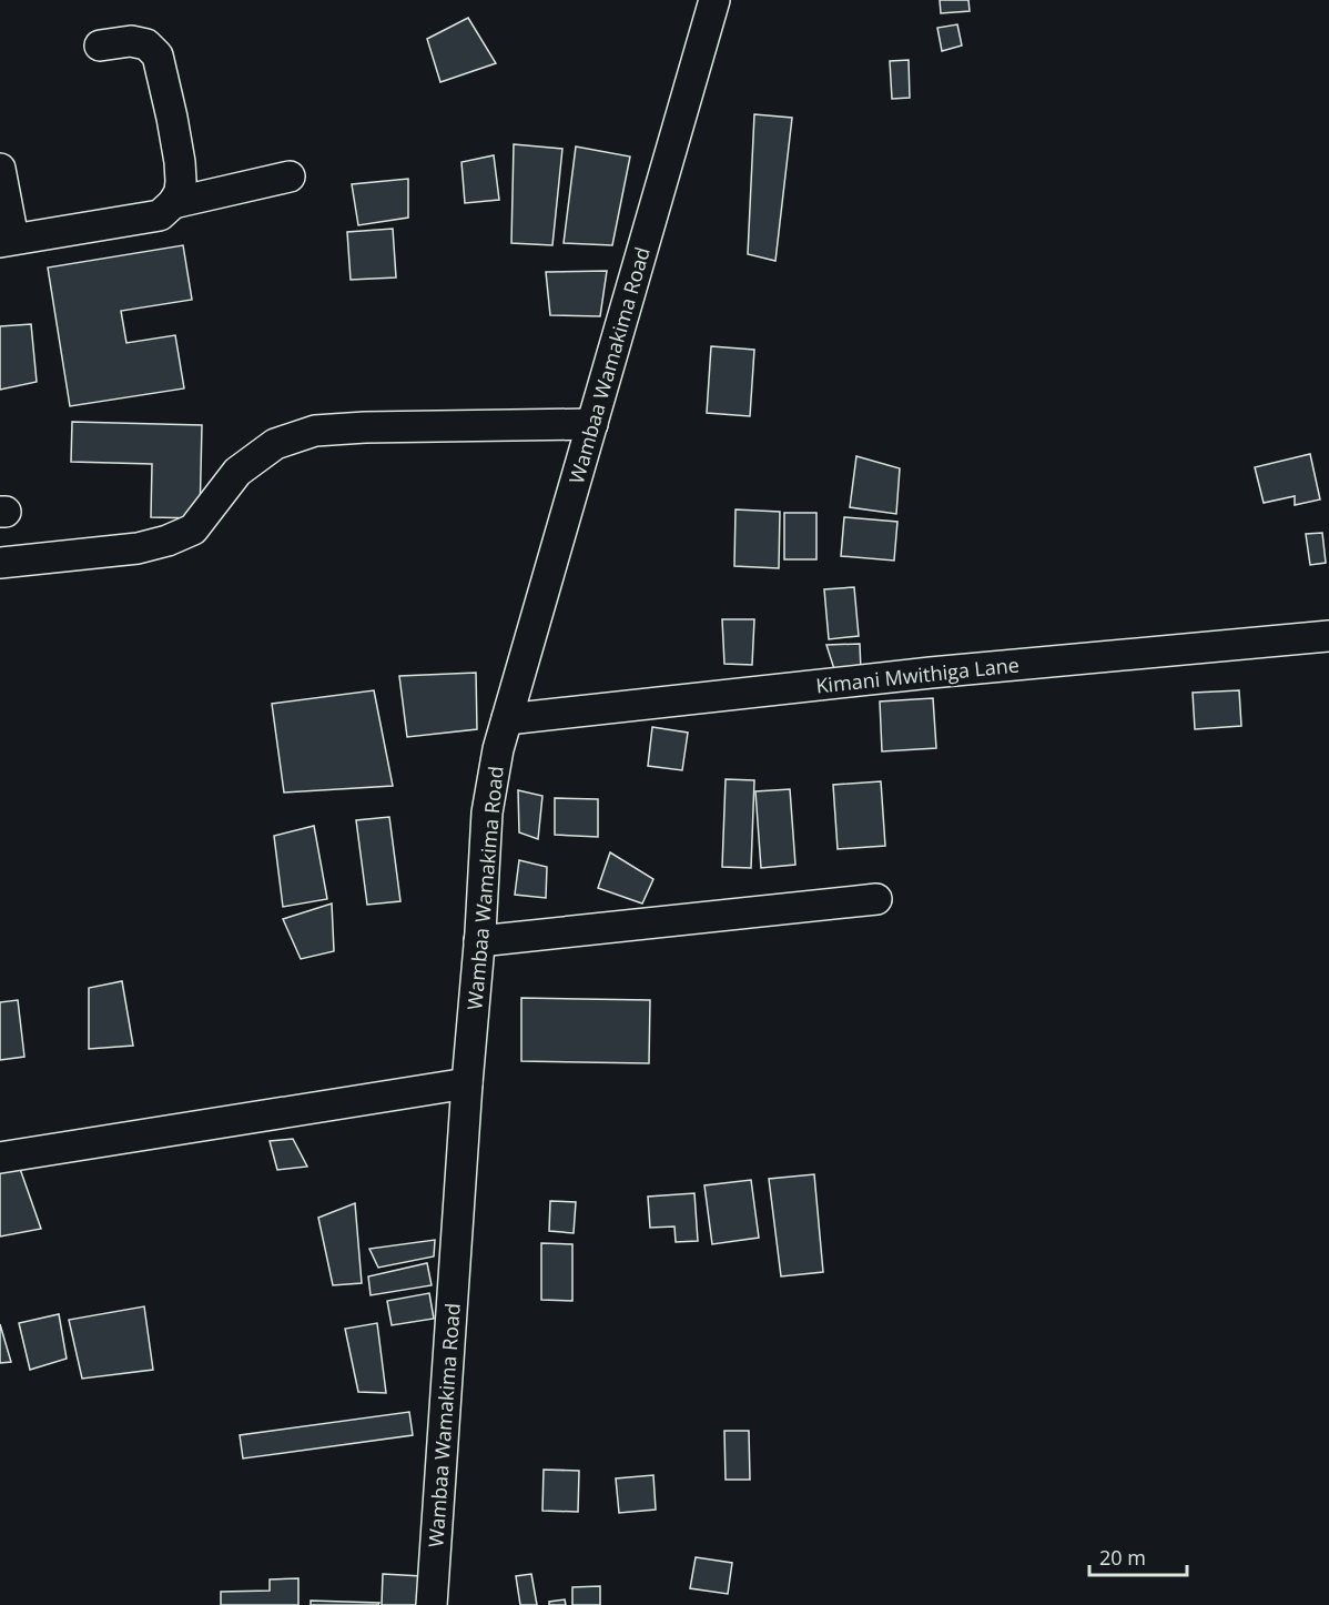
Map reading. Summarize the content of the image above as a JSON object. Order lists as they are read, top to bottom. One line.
{"streets":{"street":["Wambaa Wamakima Road","Kimani Mwithiga Lane"]},"crossings":[["Wambaa Wamakima Road","Kimani Mwithiga Lane"]],"scale_bar":"20 m"}
